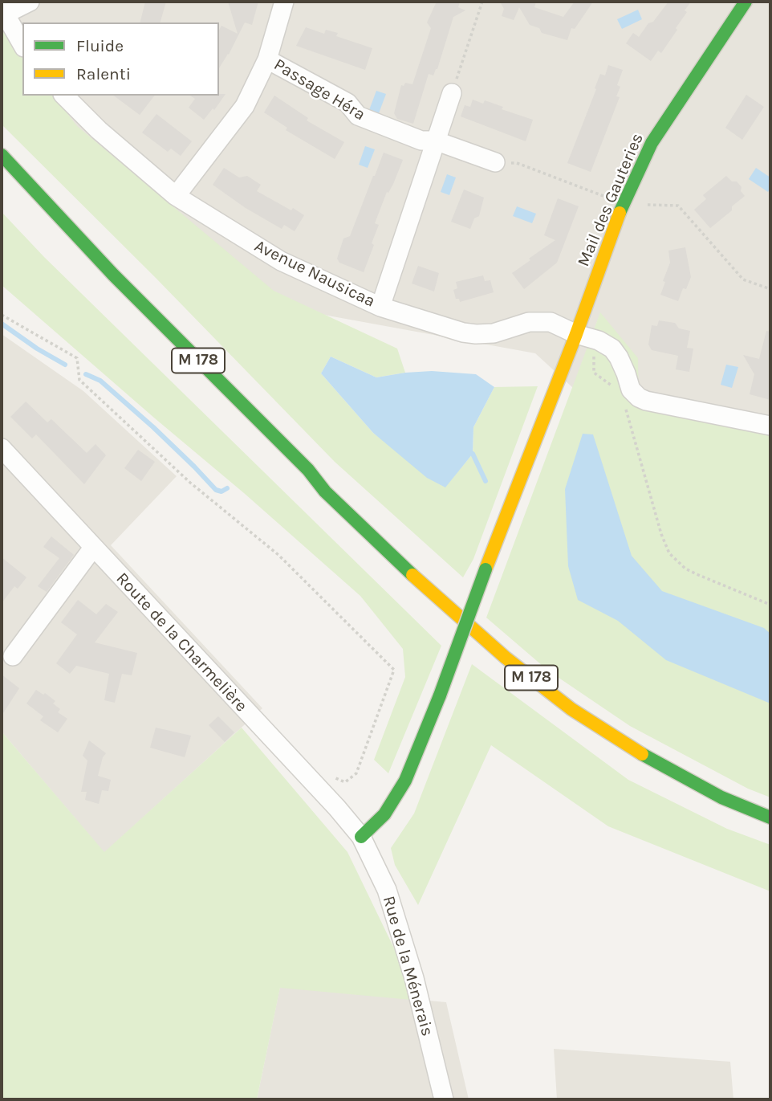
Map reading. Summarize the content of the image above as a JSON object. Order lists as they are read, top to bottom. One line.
{"streets":{"main road":["Mail des Gauteries","M 178"],"street":["Passage Héra","Avenue Nausicaa","Route de la Charmelière","Rue de la Ménerais"]},"crossings":[["Passage Héra","Avenue Nausicaa"],["Mail des Gauteries","Avenue Nausicaa"],["Mail des Gauteries","Route de la Charmelière"],["Mail des Gauteries","Rue de la Ménerais"],["Route de la Charmelière","Rue de la Ménerais"]],"legend":["Fluide","Ralenti"]}
